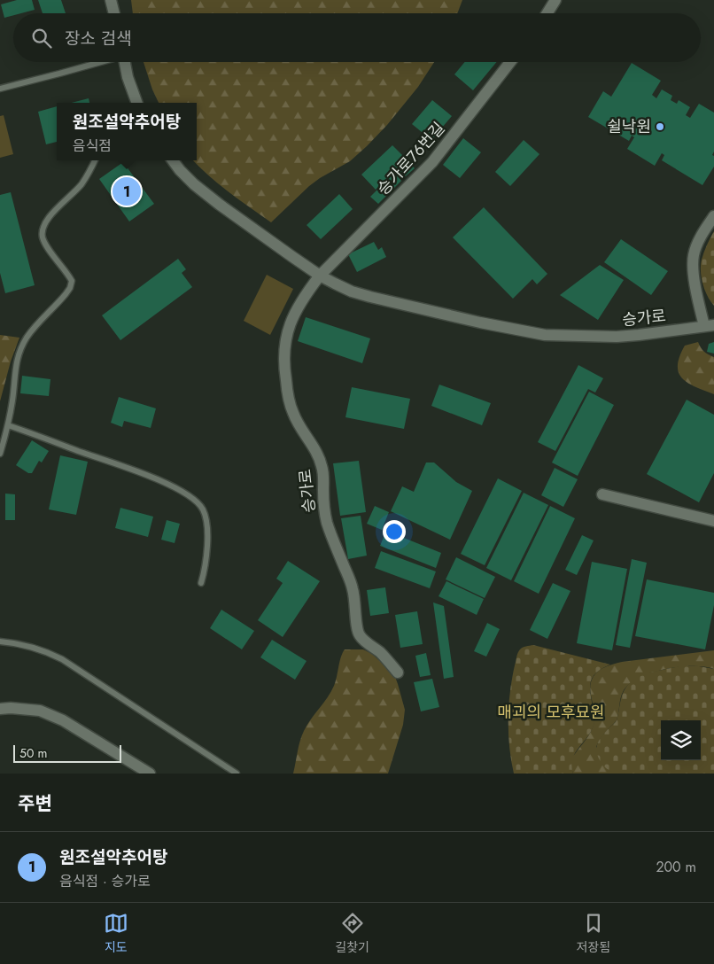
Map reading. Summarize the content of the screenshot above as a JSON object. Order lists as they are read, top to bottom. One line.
{"streets":{"street":["승가로76번길","승가로"]},"crossings":[["승가로76번길","승가로"]],"parks":["매괴의 모후묘원"],"places":["쉴낙원"],"scale_bar":"50 m","page":{"search":"장소 검색","popup":["원조설악추어탕","음식점"],"pins":"1","scale":"50 m","heading":"주변","list":[{"mark":"1","name":"원조설악추어탕","note":"음식점 · 승가로","value":"200 m"}],"nav":["지도","길찾기","저장됨"]}}
